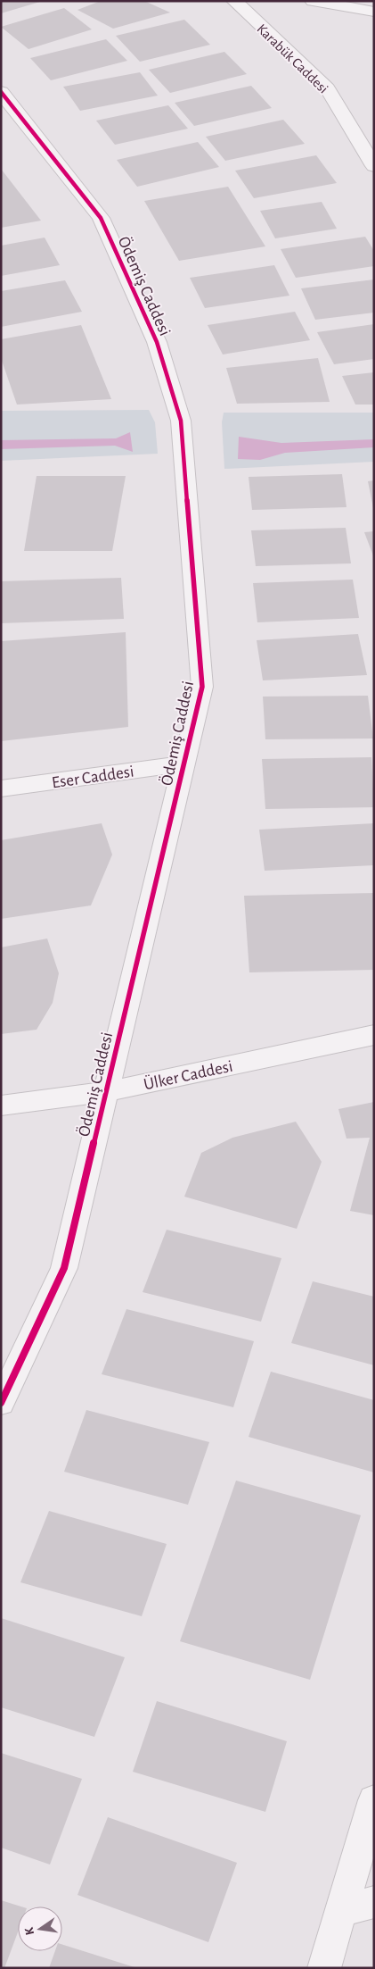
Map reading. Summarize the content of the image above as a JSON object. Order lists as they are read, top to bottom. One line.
{"streets":{"street":["Karabük Caddesi","Ödemiş Caddesi","Eser Caddesi","Ülker Caddesi"]},"crossings":[["Ödemiş Caddesi","Eser Caddesi"],["Ödemiş Caddesi","Ülker Caddesi"]],"north":"left"}
